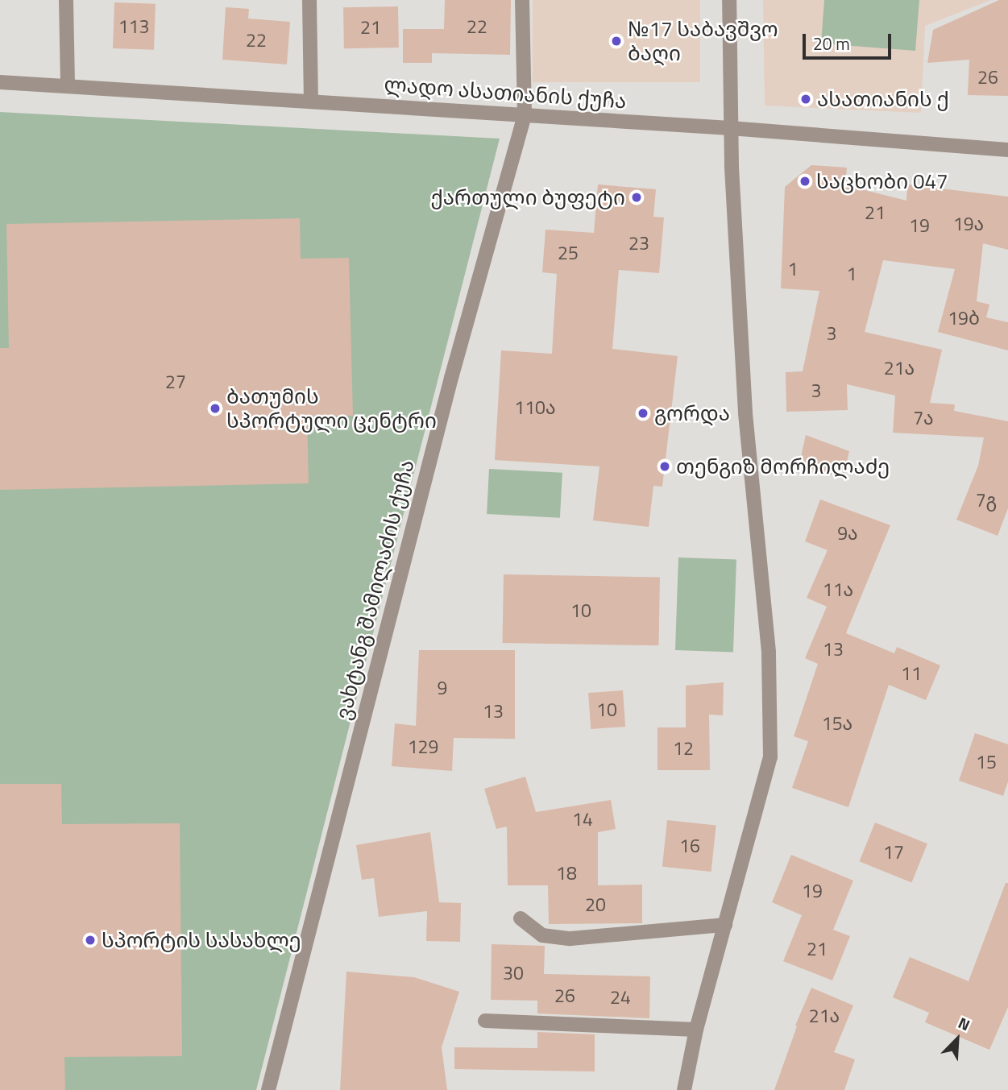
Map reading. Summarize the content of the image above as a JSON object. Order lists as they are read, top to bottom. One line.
{"streets":{"street":["ლადო ასათიანის ქუჩა","ვახტანგ შამილაძის ქუჩა"]},"crossings":[["ლადო ასათიანის ქუჩა","ვახტანგ შამილაძის ქუჩა"]],"places":["№17 საბავშვო ბაღი","ასათიანის ქ","საცხობი 047","ქართული ბუფეტი","ბათუმის სპორტული ცენტრი","გორდა","თენგიზ მორჩილაძე","სპორტის სასახლე"],"house_numbers":["113","22","21","22","26","21","19ა","19","23","25","1","1","19ბ","3","21ა","27","3","110ა","7ა","7გ","9ა","11ა","10","13","11","9","10","13","15ა","129","12","15","14","16","17","18","19","20","21","30","26","24","21ა"],"scale_bar":"20 m","north":"top right"}
